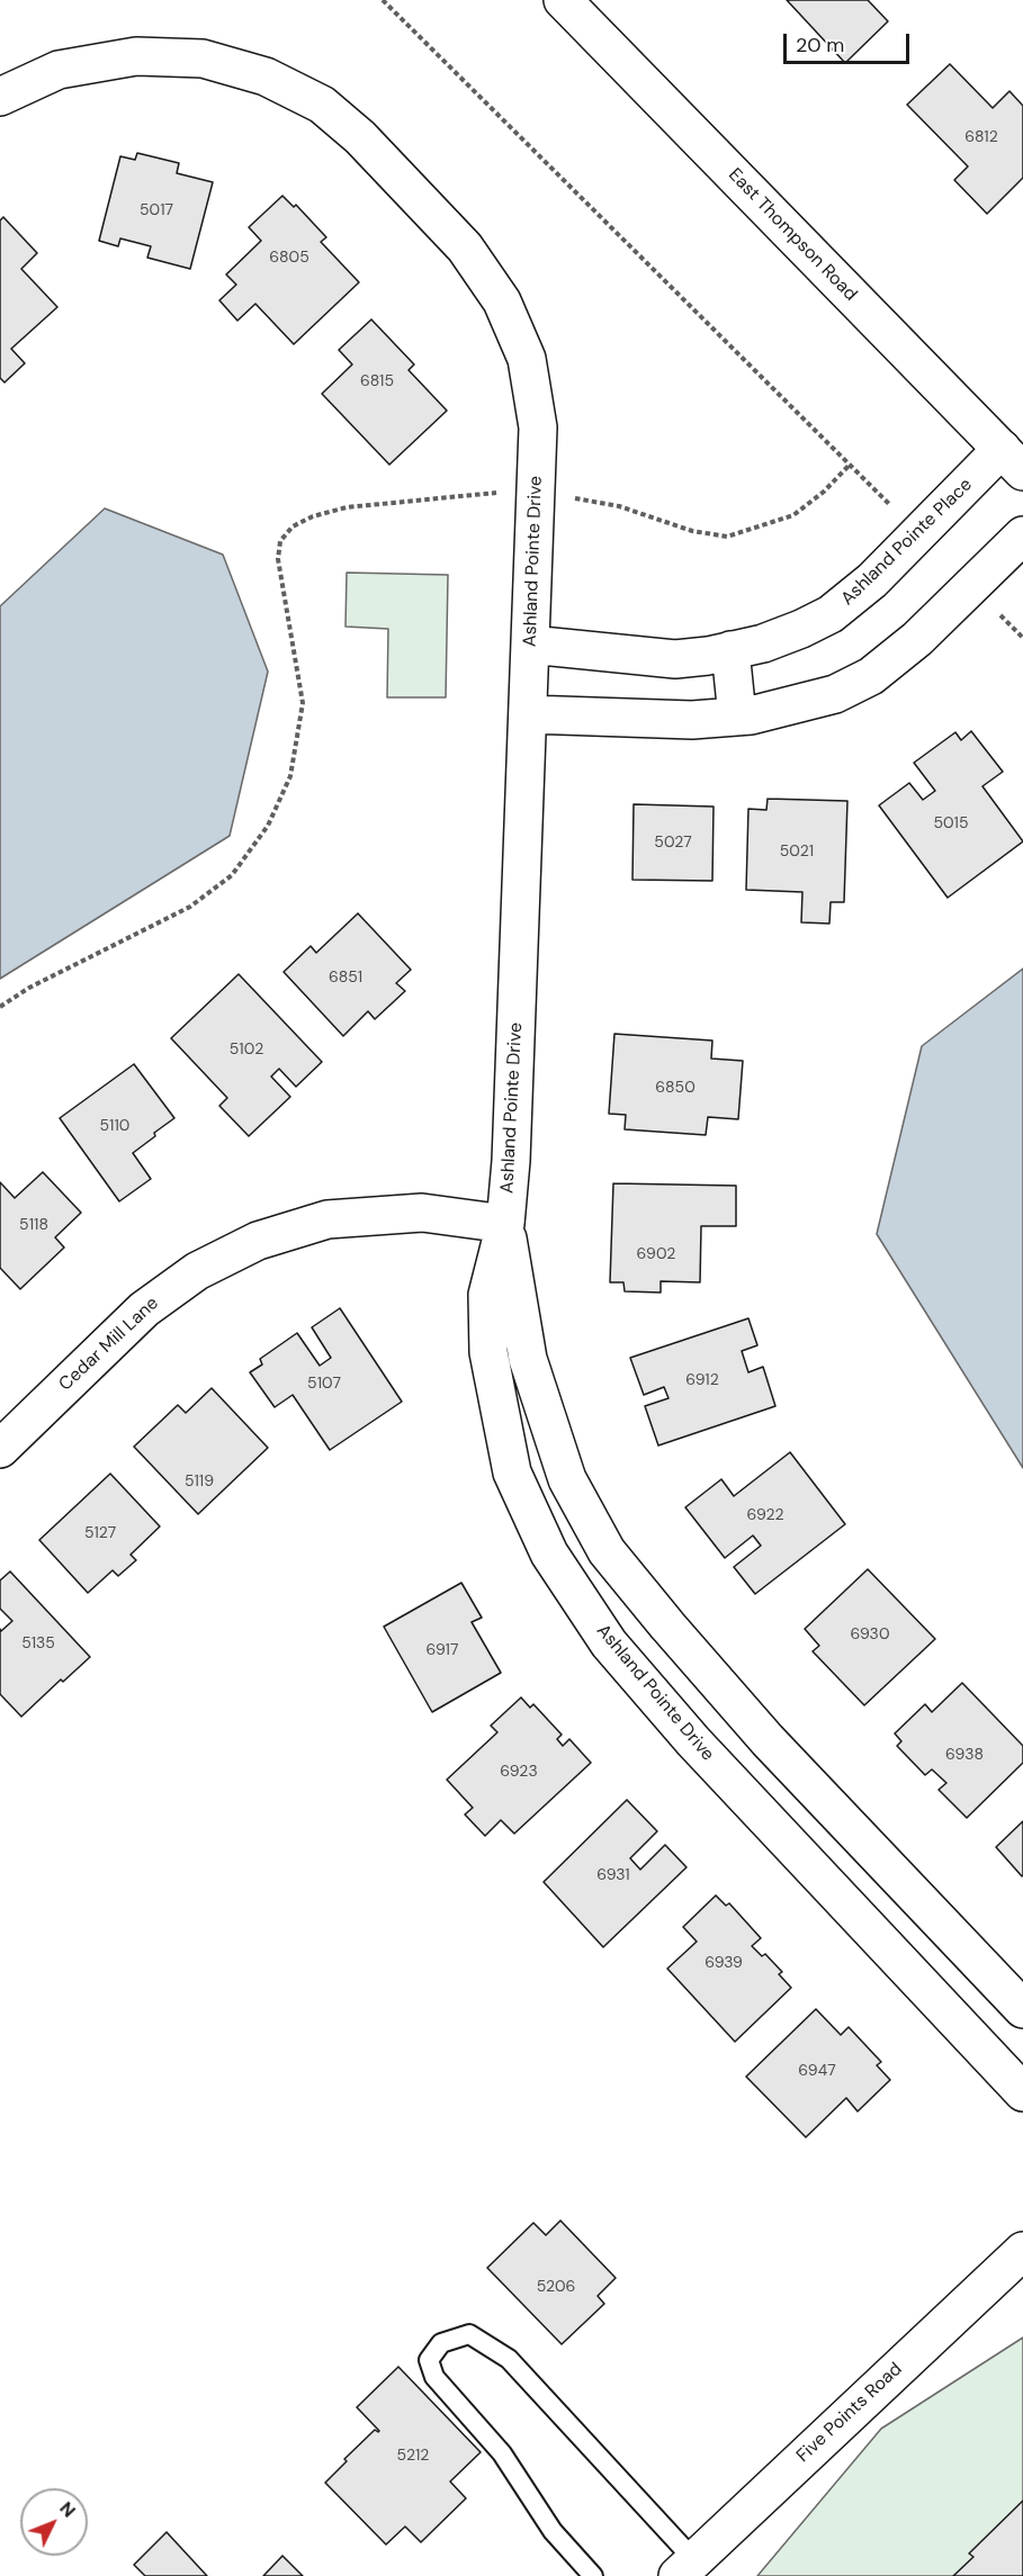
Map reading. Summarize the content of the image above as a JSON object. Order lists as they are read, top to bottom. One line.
{"streets":{"street":["East Thompson Road","Ashland Pointe Place","Ashland Pointe Drive","Cedar Mill Lane","Five Points Road"]},"crossings":[["East Thompson Road","Ashland Pointe Place"],["Ashland Pointe Place","Ashland Pointe Drive"],["Ashland Pointe Drive","Cedar Mill Lane"]],"house_numbers":["6812","5017","6805","6815","5015","5027","5021","6851","5102","6850","5110","5118","6902","6912","5107","5119","6922","5127","6930","5135","6917","6938","6923","6931","6939","6947","5206","5212"],"scale_bar":"20 m","north":"top right"}
